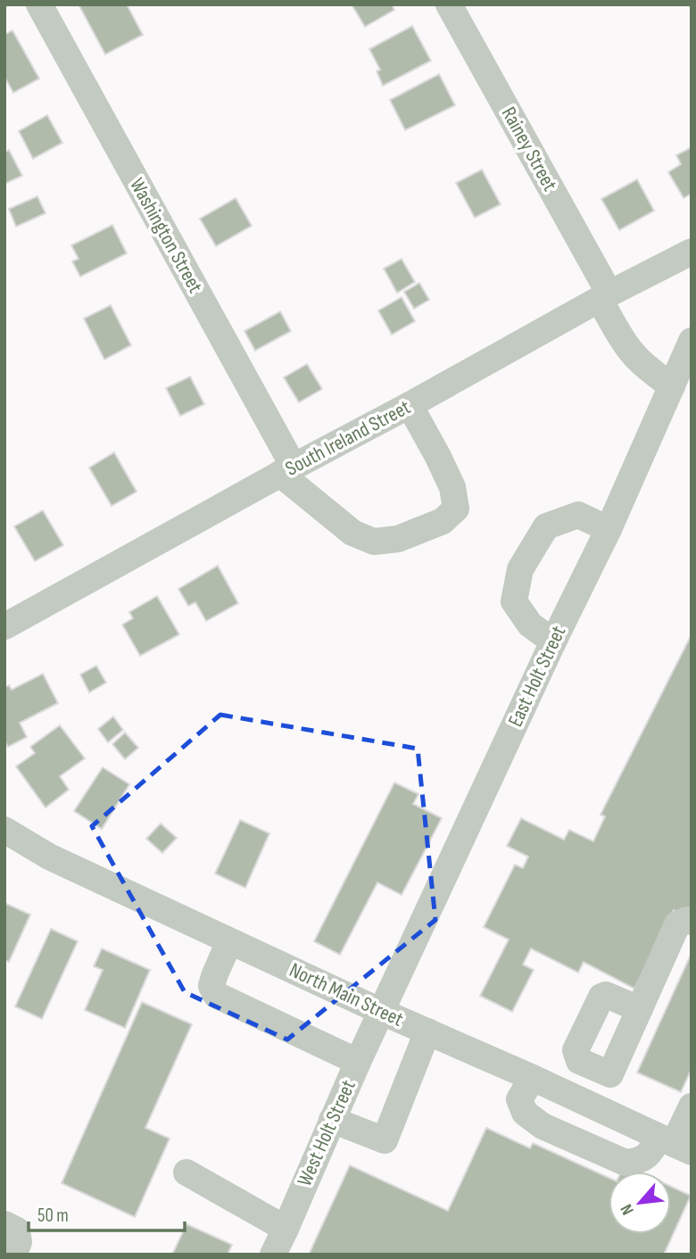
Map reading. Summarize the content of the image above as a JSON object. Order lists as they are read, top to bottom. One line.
{"streets":{"street":["Rainey Street","Washington Street","South Ireland Street","East Holt Street","North Main Street","West Holt Street"]},"crossings":[["Rainey Street","South Ireland Street"],["Rainey Street","East Holt Street"],["Washington Street","South Ireland Street"],["East Holt Street","North Main Street"],["East Holt Street","West Holt Street"],["North Main Street","West Holt Street"]],"scale_bar":"50 m","north":"bottom left"}
